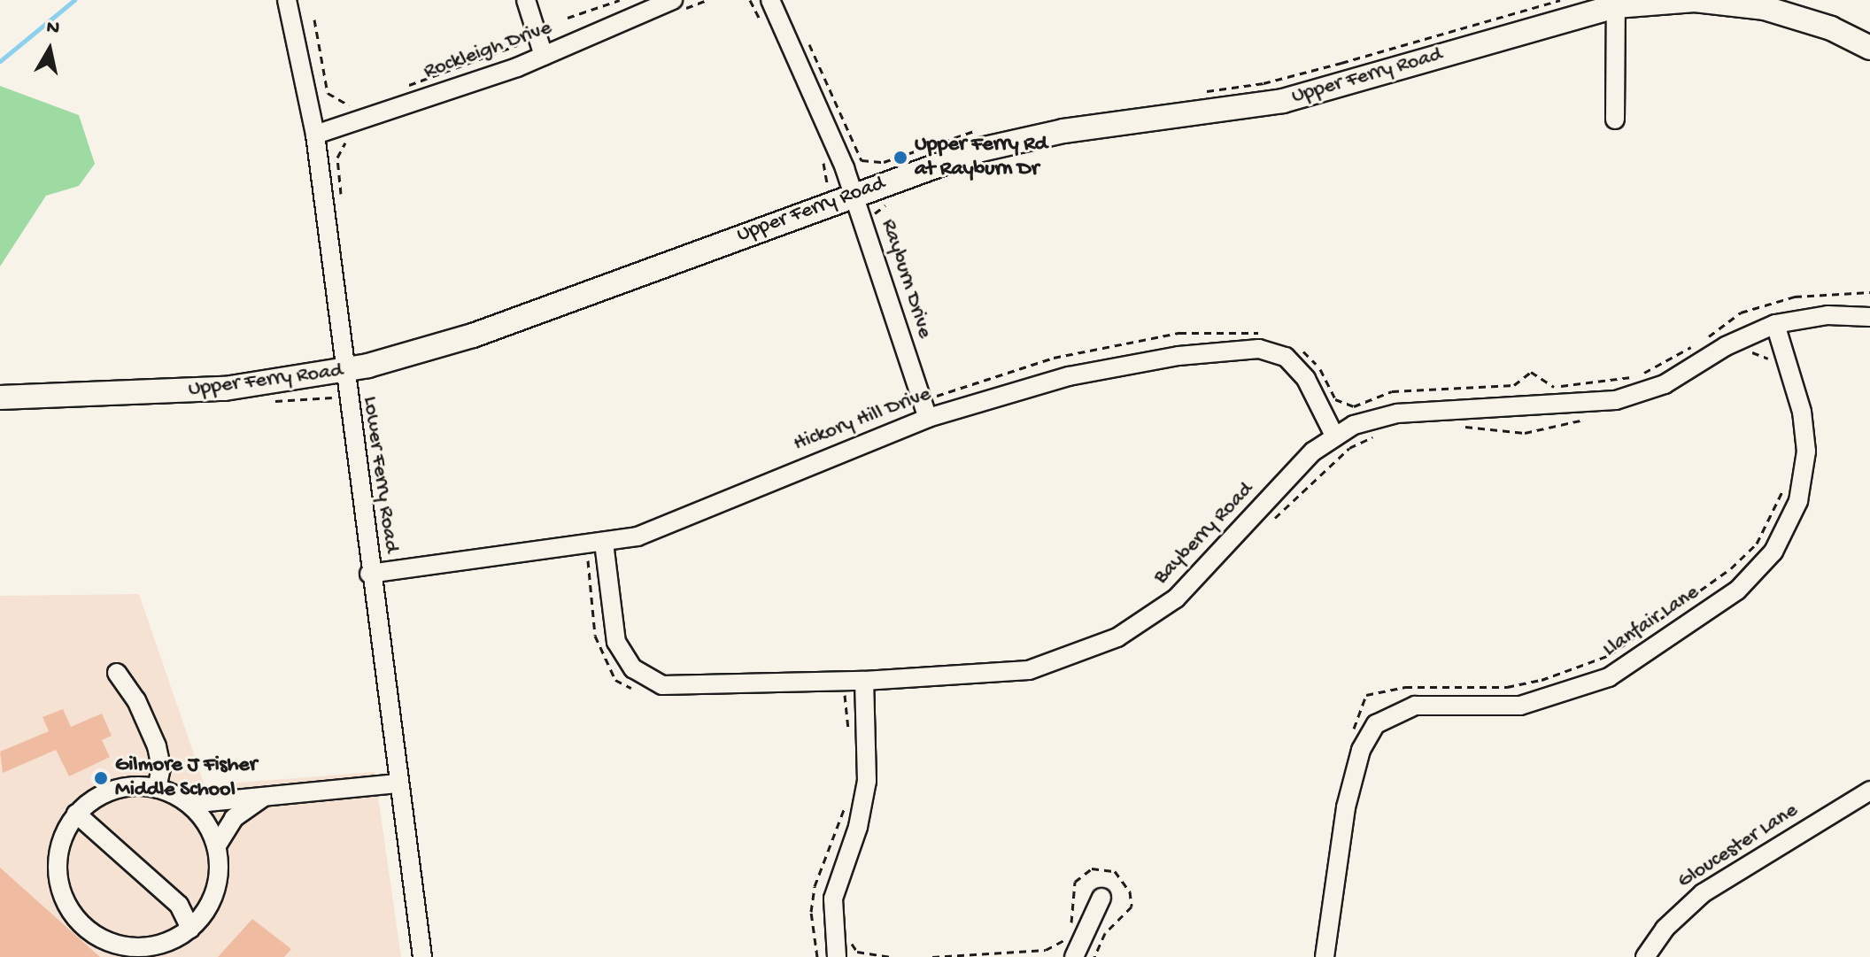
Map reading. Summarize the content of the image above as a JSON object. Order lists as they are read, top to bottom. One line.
{"streets":{"main road":["Upper Ferry Road"],"street":["Rockleigh Drive","Rayburn Drive","Hickory Hill Drive","Lower Ferry Road","Bayberry Road","Llanfair Lane","Gloucester Lane"]},"crossings":[["Rockleigh Drive","Lower Ferry Road"],["Upper Ferry Road","Rayburn Drive"],["Upper Ferry Road","Lower Ferry Road"],["Rayburn Drive","Hickory Hill Drive"],["Hickory Hill Drive","Lower Ferry Road"],["Hickory Hill Drive","Bayberry Road"],["Bayberry Road","Llanfair Lane"]],"places":["Upper Ferry Rd at Rayburn Dr","Gilmore J Fisher Middle School"],"north":"top"}
